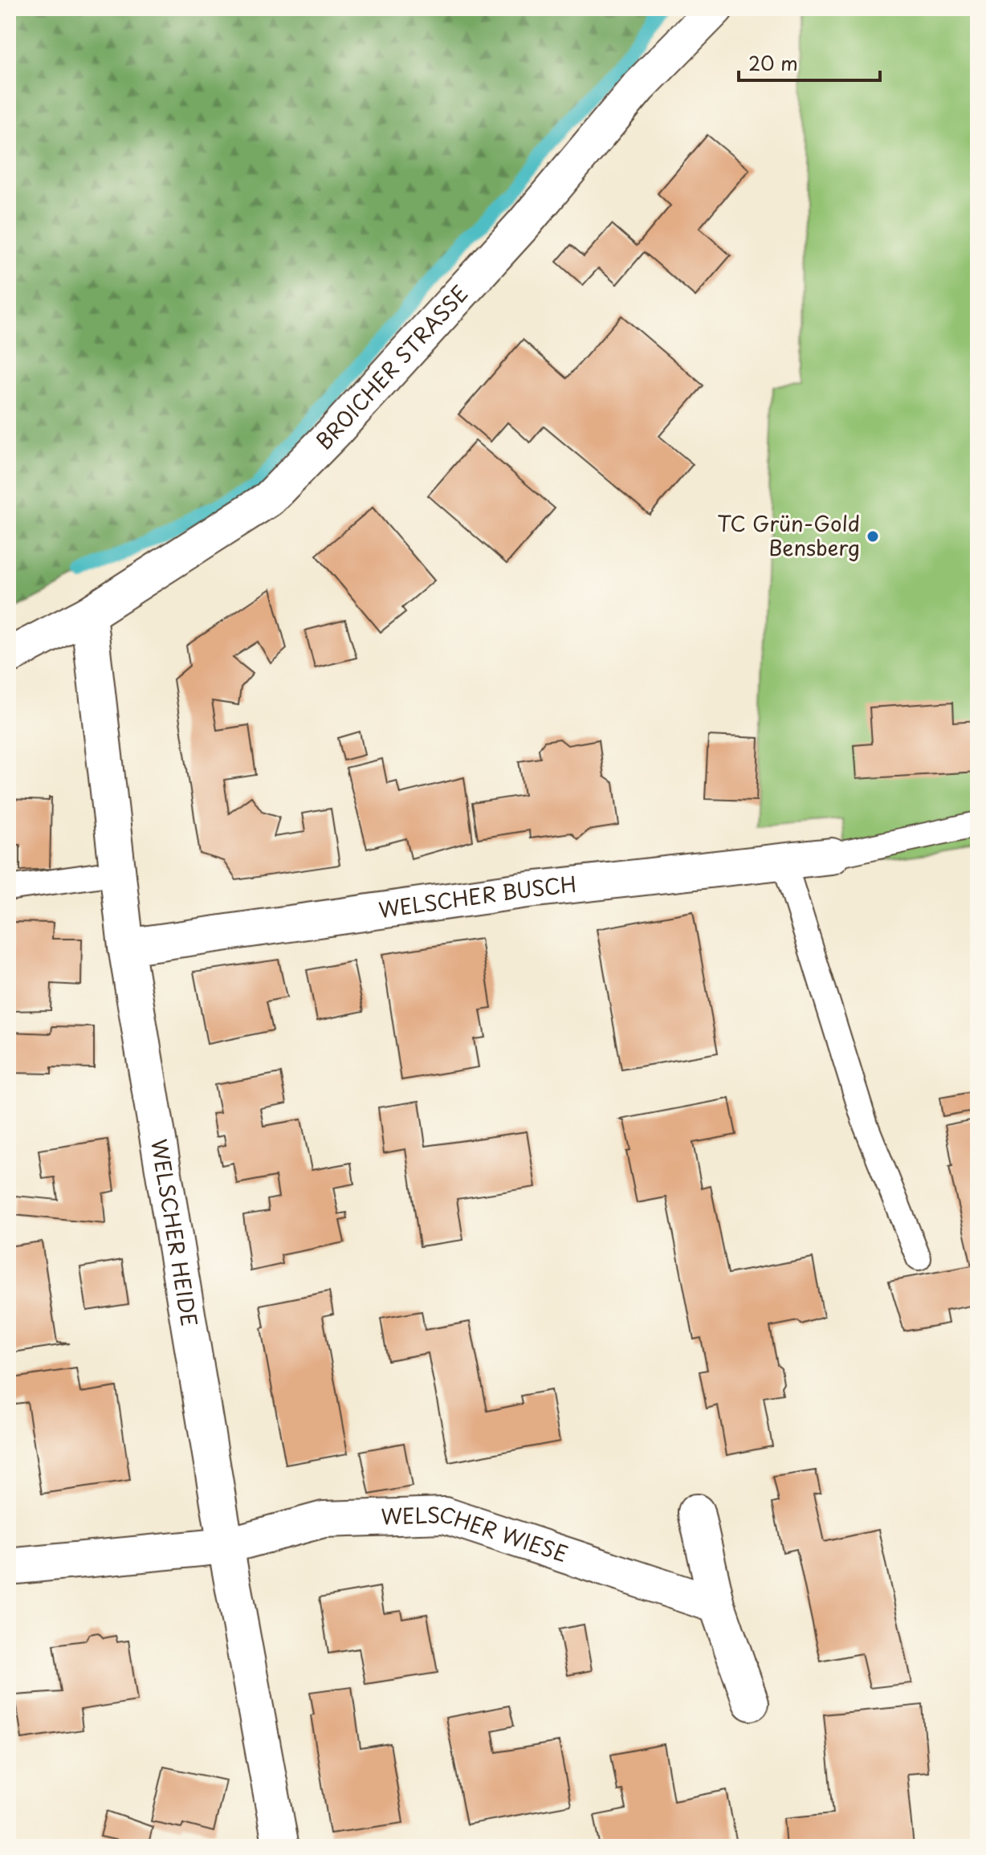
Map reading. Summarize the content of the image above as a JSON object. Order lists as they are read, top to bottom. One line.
{"streets":{"street":["BROICHER STRASSE","WELSCHER BUSCH","WELSCHER HEIDE","WELSCHER WIESE"]},"crossings":[["BROICHER STRASSE","WELSCHER HEIDE"],["WELSCHER BUSCH","WELSCHER HEIDE"],["WELSCHER HEIDE","WELSCHER WIESE"]],"places":["TC Grün-Gold Bensberg"],"scale_bar":"20 m"}
